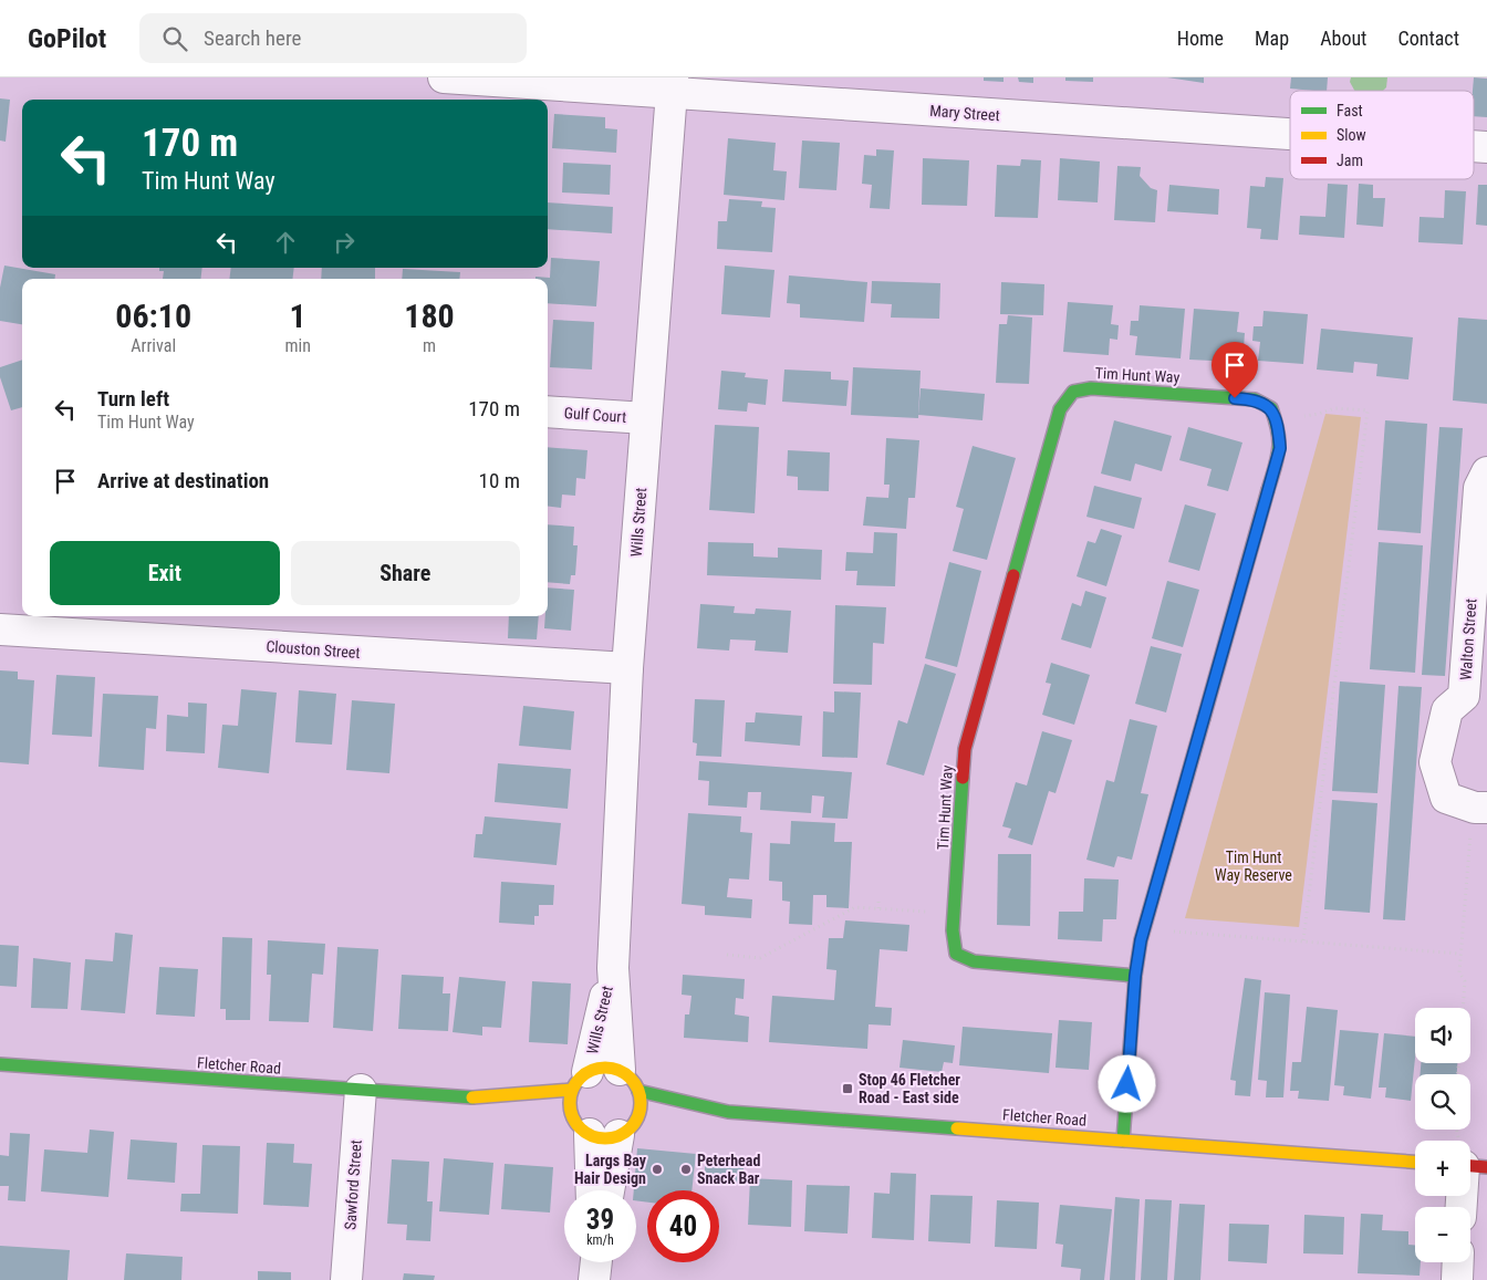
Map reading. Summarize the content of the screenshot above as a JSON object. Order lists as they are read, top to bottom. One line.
{"streets":{"street":["Mary Street","Tim Hunt Way","Gulf Court","Wills Street","Walton Street","Clouston Street","Fletcher Road","Sawford Street"]},"crossings":[["Mary Street","Wills Street"],["Tim Hunt Way","Fletcher Road"],["Gulf Court","Wills Street"],["Wills Street","Clouston Street"],["Wills Street","Fletcher Road"],["Fletcher Road","Sawford Street"]],"parks":["Tim Hunt Way Reserve"],"places":{"transit":["Stop 46 Fletcher Road - East side"],"other":["Largs Bay Hair Design","Peterhead Snack Bar"]},"legend":["Fast","Slow","Jam"],"page":{"header":"GoPilot","search":"Search here","nav":["Home","Map","About","Contact"],"turn":["170 m","Tim Hunt Way"],"eta":["06:10","Arrival","1","min","180","m"],"list":[{"name":"Turn left","note":"Tim Hunt Way","value":"170 m"},{"name":"Arrive at destination","value":"10 m"}],"buttons":["Exit","Share"],"map_buttons":["+","−"],"speed":"39 km/h","limit":"40"}}
